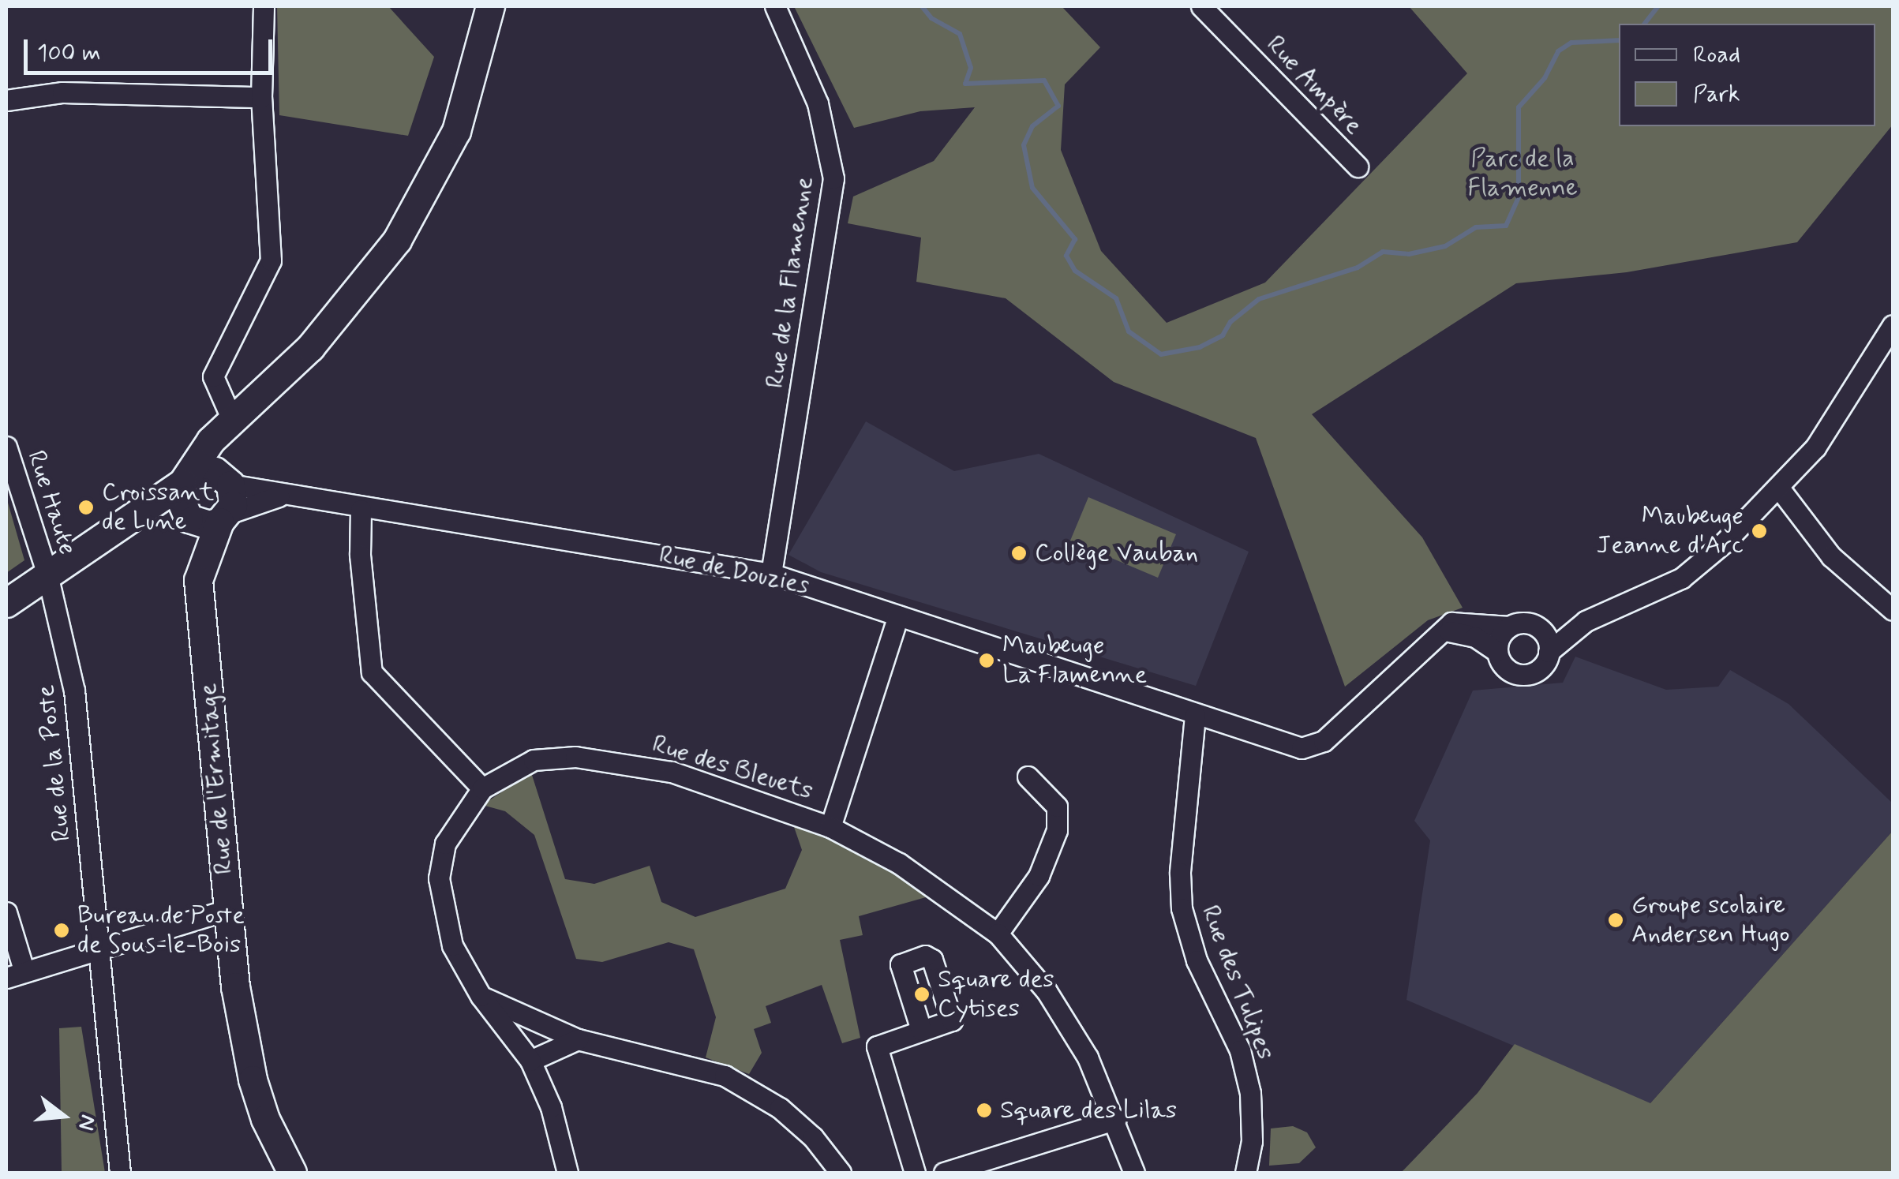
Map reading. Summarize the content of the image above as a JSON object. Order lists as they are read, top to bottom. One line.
{"streets":{"main road":["Rue de l'Ermitage"],"street":["Rue Ampère","Rue de la Flamenne","Rue Haute","Rue de Douzies","Rue de la Poste","Rue des Bleuets","Rue des Tulipes"]},"crossings":[["Rue de la Flamenne","Rue de Douzies"],["Rue Haute","Rue de la Poste"],["Rue de Douzies","Rue de l'Ermitage"],["Rue de Douzies","Rue des Tulipes"]],"parks":["Parc de la Flamenne"],"places":["Croissant de Lune","Maubeuge Jeanne d'Arc","Collège Vauban","Maubeuge La Flamenne","Groupe scolaire Andersen Hugo","Bureau de Poste de Sous-le-Bois","Square des Cytises","Square des Lilas"],"legend":["Road","Park"],"scale_bar":"100 m","north":"right"}
